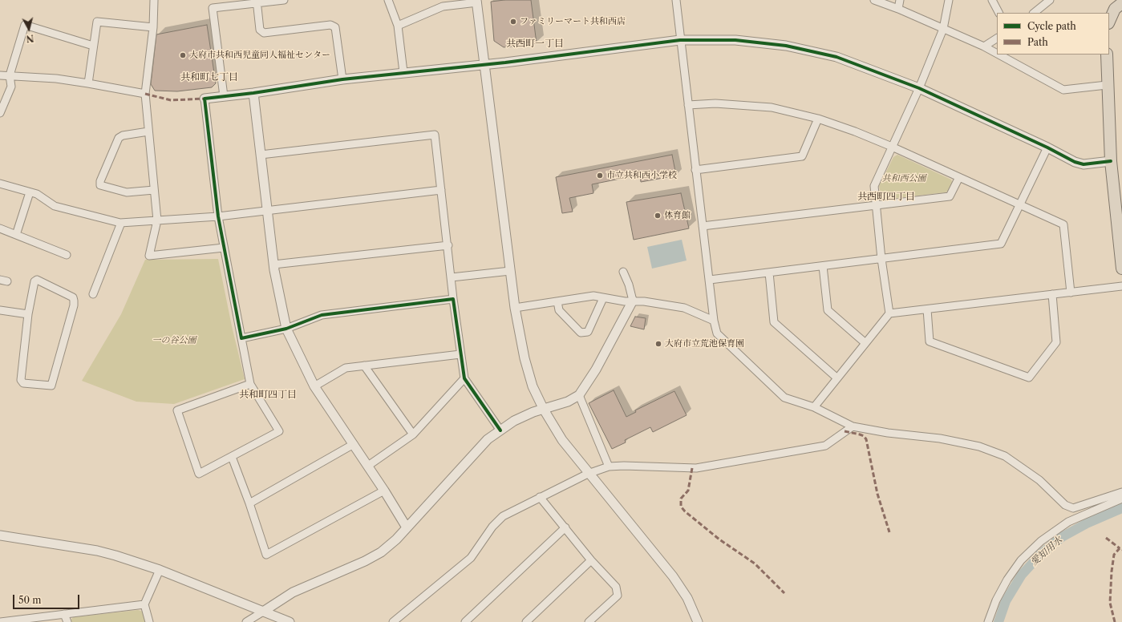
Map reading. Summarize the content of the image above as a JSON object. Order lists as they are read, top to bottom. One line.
{"districts":["共西町一丁目","共和町七丁目","共西町四丁目","共和町四丁目"],"water":["愛知用水"],"parks":["共和西公園","一の谷公園"],"places":["ファミリーマート共和西店","大府市共和西児童同人福祉センター","市立共和西小学校","体育館","大府市立荒池保育園"],"legend":["Cycle path","Path"],"scale_bar":"50 m","north":"bottom"}
